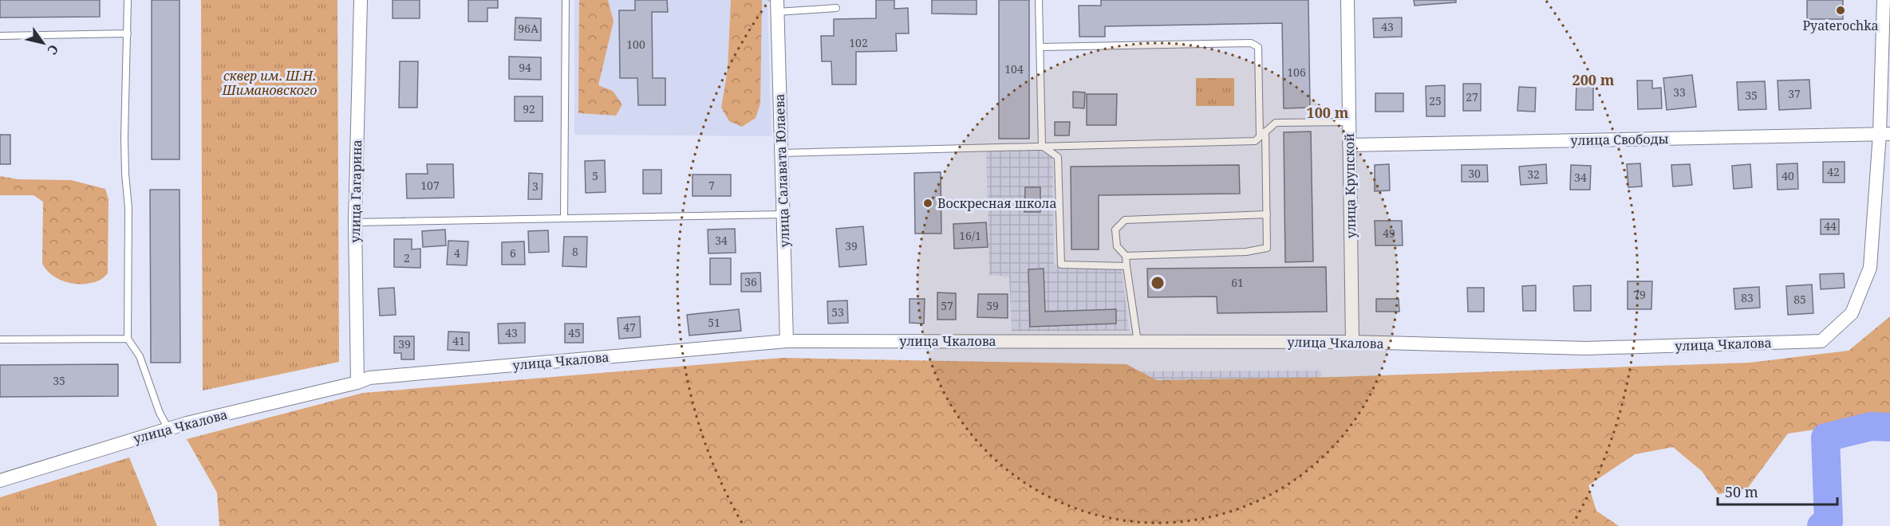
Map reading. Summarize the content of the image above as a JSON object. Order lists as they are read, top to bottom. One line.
{"streets":{"street":["улица Свободы","улица Салавата Юлаева","улица Крупской","улица Гагарина","улица Чкалова"]},"crossings":[["улица Свободы","улица Крупской"],["улица Свободы","улица Чкалова"],["улица Салавата Юлаева","улица Чкалова"],["улица Крупской","улица Чкалова"],["улица Гагарина","улица Чкалова"]],"parks":["сквер им. Ш.Н. Шимановского"],"places":["Pyaterochka","Воскресная школа"],"house_numbers":["43","96А","102","100","94","104","106","33","37","35","27","25","92","42","30","32","5","40","34","107","7","3","44","49","16/1","34","39","8","4","6","2","36","61","79","83","85","57","59","53","51","47","43","45","41","39","35"],"scale_bar":"50 m","north":"bottom right","rings":["200 m","100 m"]}
